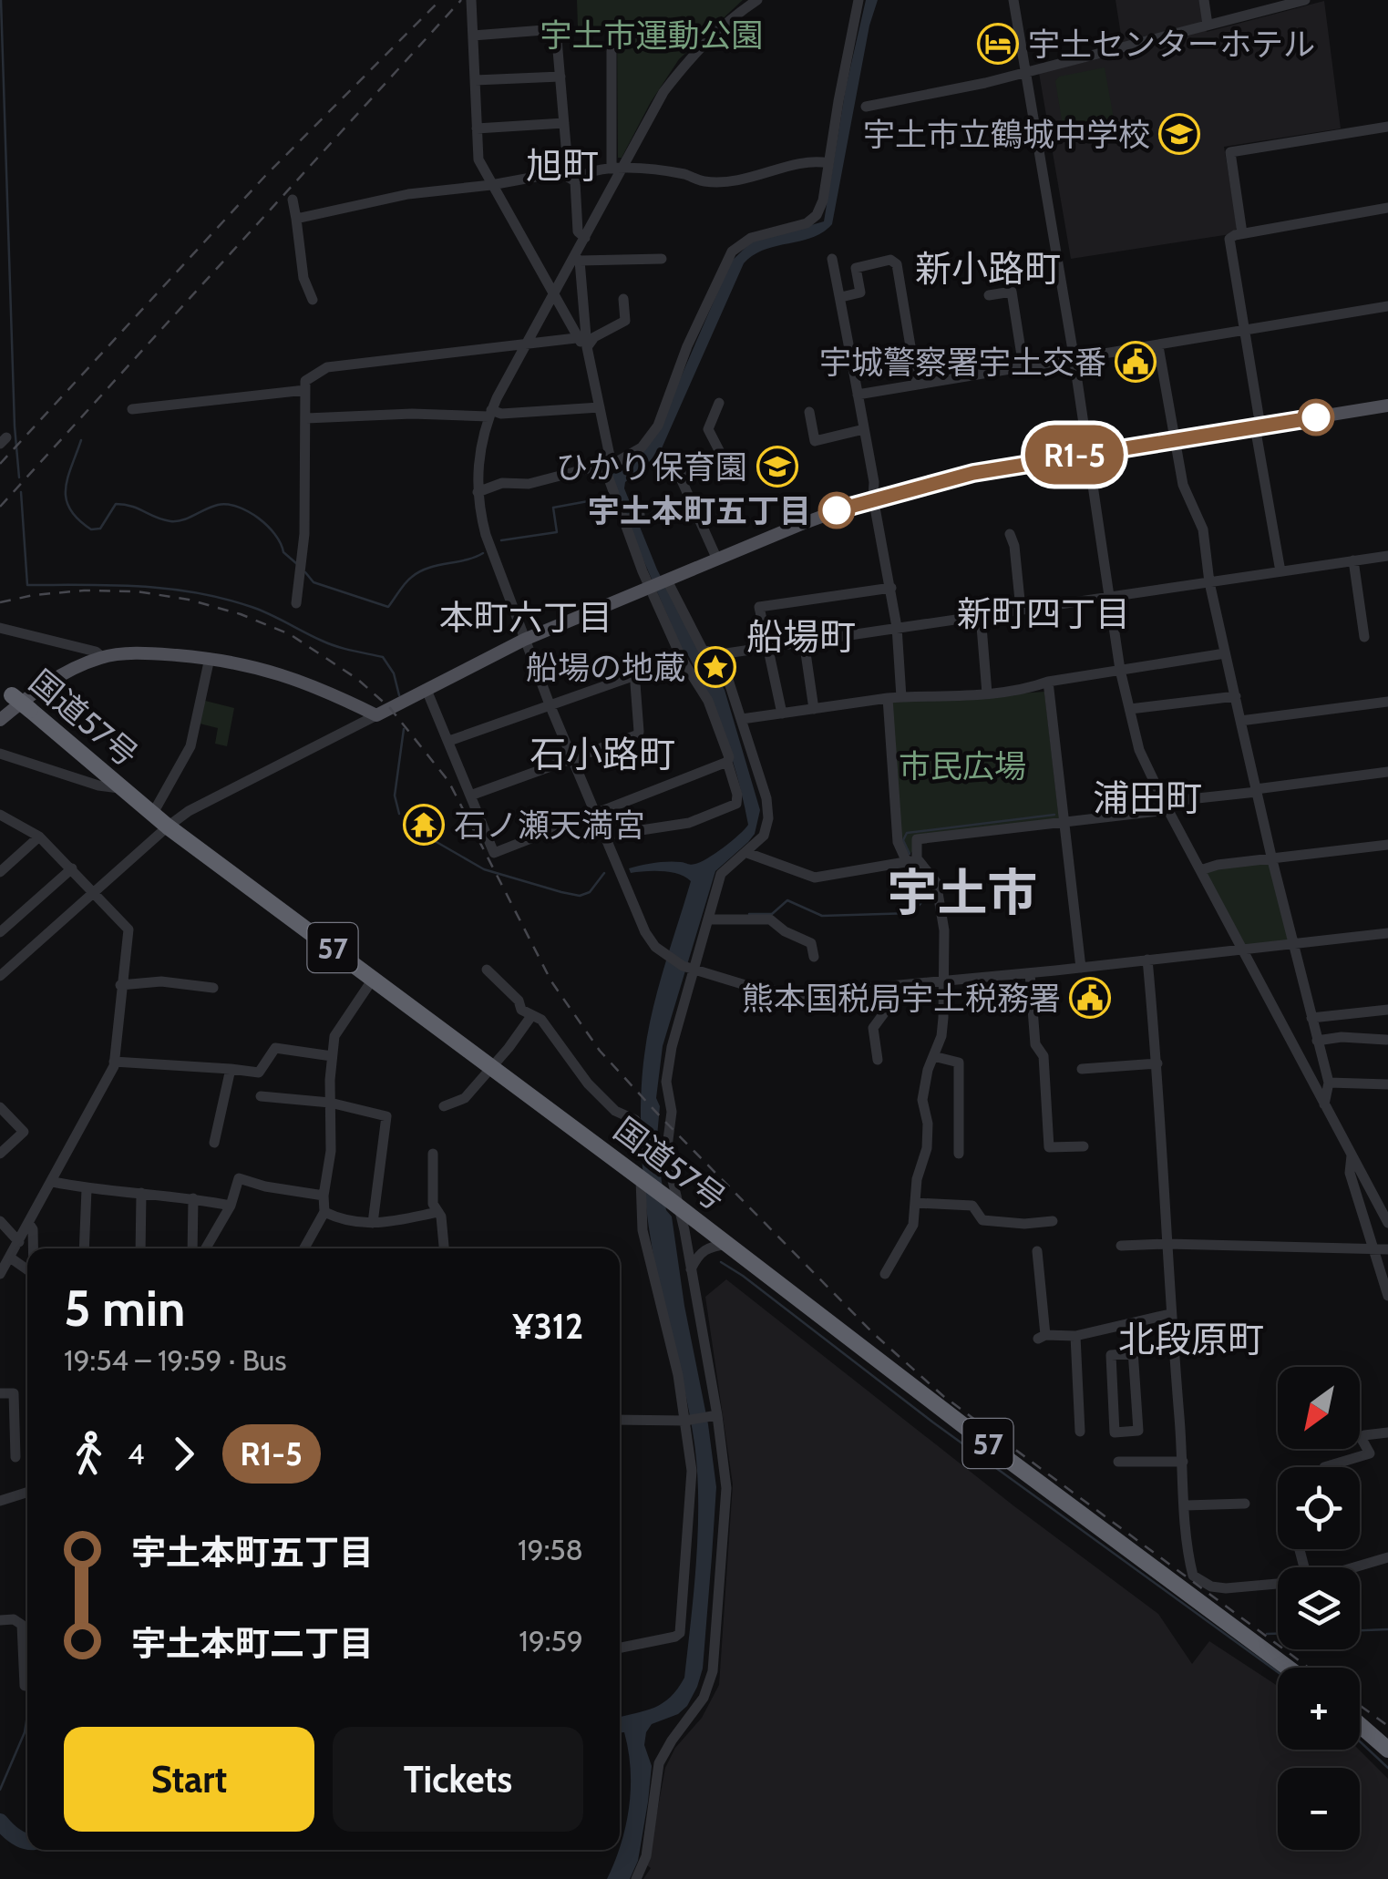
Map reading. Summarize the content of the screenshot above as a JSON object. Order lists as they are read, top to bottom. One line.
{"streets":{"highway":["国道57号","57"]},"districts":["旭町","新小路町","新町四丁目","本町六丁目","船場町","石小路町","浦田町","宇土市","北段原町"],"parks":["宇土市運動公園","市民広場"],"places":{"hotel":["宇土センターホテル"],"school or university":["宇土市立鶴城中学校","ひかり保育園"],"public building":["宇城警察署宇土交番","熊本国税局宇土税務署"],"other":["宇土本町五丁目"],"place":["船場の地蔵"],"temple":["石ノ瀬天満宮"]},"lines":["bus line R1-5"],"north":"bottom left","page":{"on_map":"R1-5","heading":["5 min","19:54 – 19:59 · Bus","¥312"],"map_buttons":["+","−"],"legs":["4","R1-5"],"list":[{"name":"宇土本町五丁目","value":"19:58"},{"name":"宇土本町二丁目","value":"19:59"}],"buttons":["Start","Tickets"]}}
